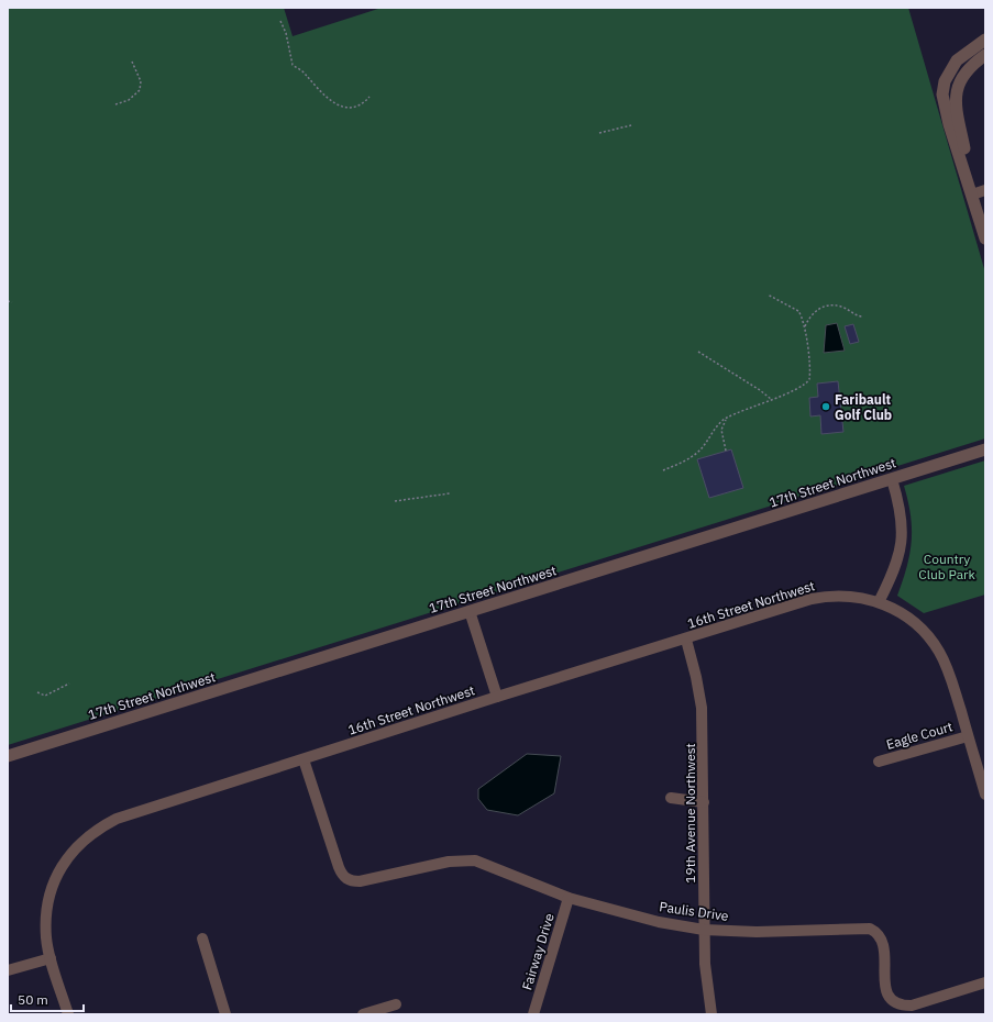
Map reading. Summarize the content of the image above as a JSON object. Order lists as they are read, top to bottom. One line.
{"streets":{"street":["17th Street Northwest","16th Street Northwest","Eagle Court","19th Avenue Northwest","Paulis Drive","Fairway Drive"]},"crossings":[["16th Street Northwest","Eagle Court"],["16th Street Northwest","19th Avenue Northwest"],["16th Street Northwest","Paulis Drive"],["19th Avenue Northwest","Paulis Drive"],["Paulis Drive","Fairway Drive"]],"parks":["Country Club Park"],"places":["Faribault Golf Club"],"scale_bar":"50 m"}
